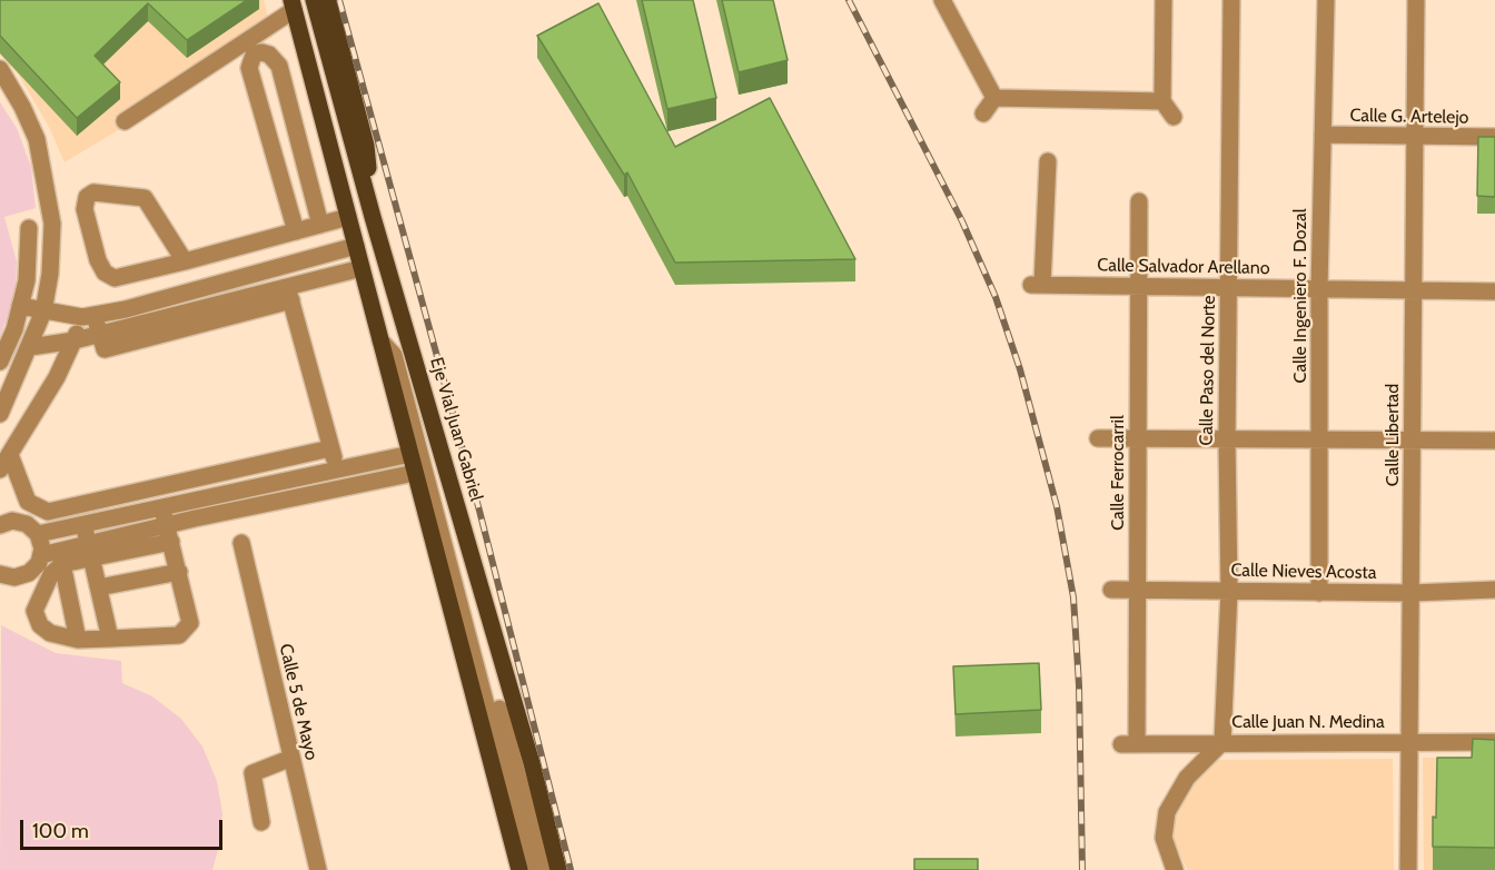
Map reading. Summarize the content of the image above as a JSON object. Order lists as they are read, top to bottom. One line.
{"streets":{"main road":["Eje Vial Juan Gabriel"],"street":["Calle G. Artelejo","Calle Salvador Arellano","Calle Ingeniero F. Dozal","Calle Paso del Norte","Calle Libertad","Calle Ferrocarril","Calle Nieves Acosta","Calle 5 de Mayo","Calle Juan N. Medina"]},"crossings":[["Calle G. Artelejo","Calle Ingeniero F. Dozal"],["Calle G. Artelejo","Calle Libertad"],["Calle Salvador Arellano","Calle Ingeniero F. Dozal"],["Calle Salvador Arellano","Calle Paso del Norte"],["Calle Salvador Arellano","Calle Libertad"],["Calle Salvador Arellano","Calle Ferrocarril"],["Calle Ingeniero F. Dozal","Calle Nieves Acosta"],["Calle Paso del Norte","Calle Nieves Acosta"],["Calle Paso del Norte","Calle Juan N. Medina"],["Calle Libertad","Calle Nieves Acosta"],["Calle Libertad","Calle Juan N. Medina"],["Calle Ferrocarril","Calle Nieves Acosta"],["Calle Ferrocarril","Calle Juan N. Medina"]],"scale_bar":"100 m"}
